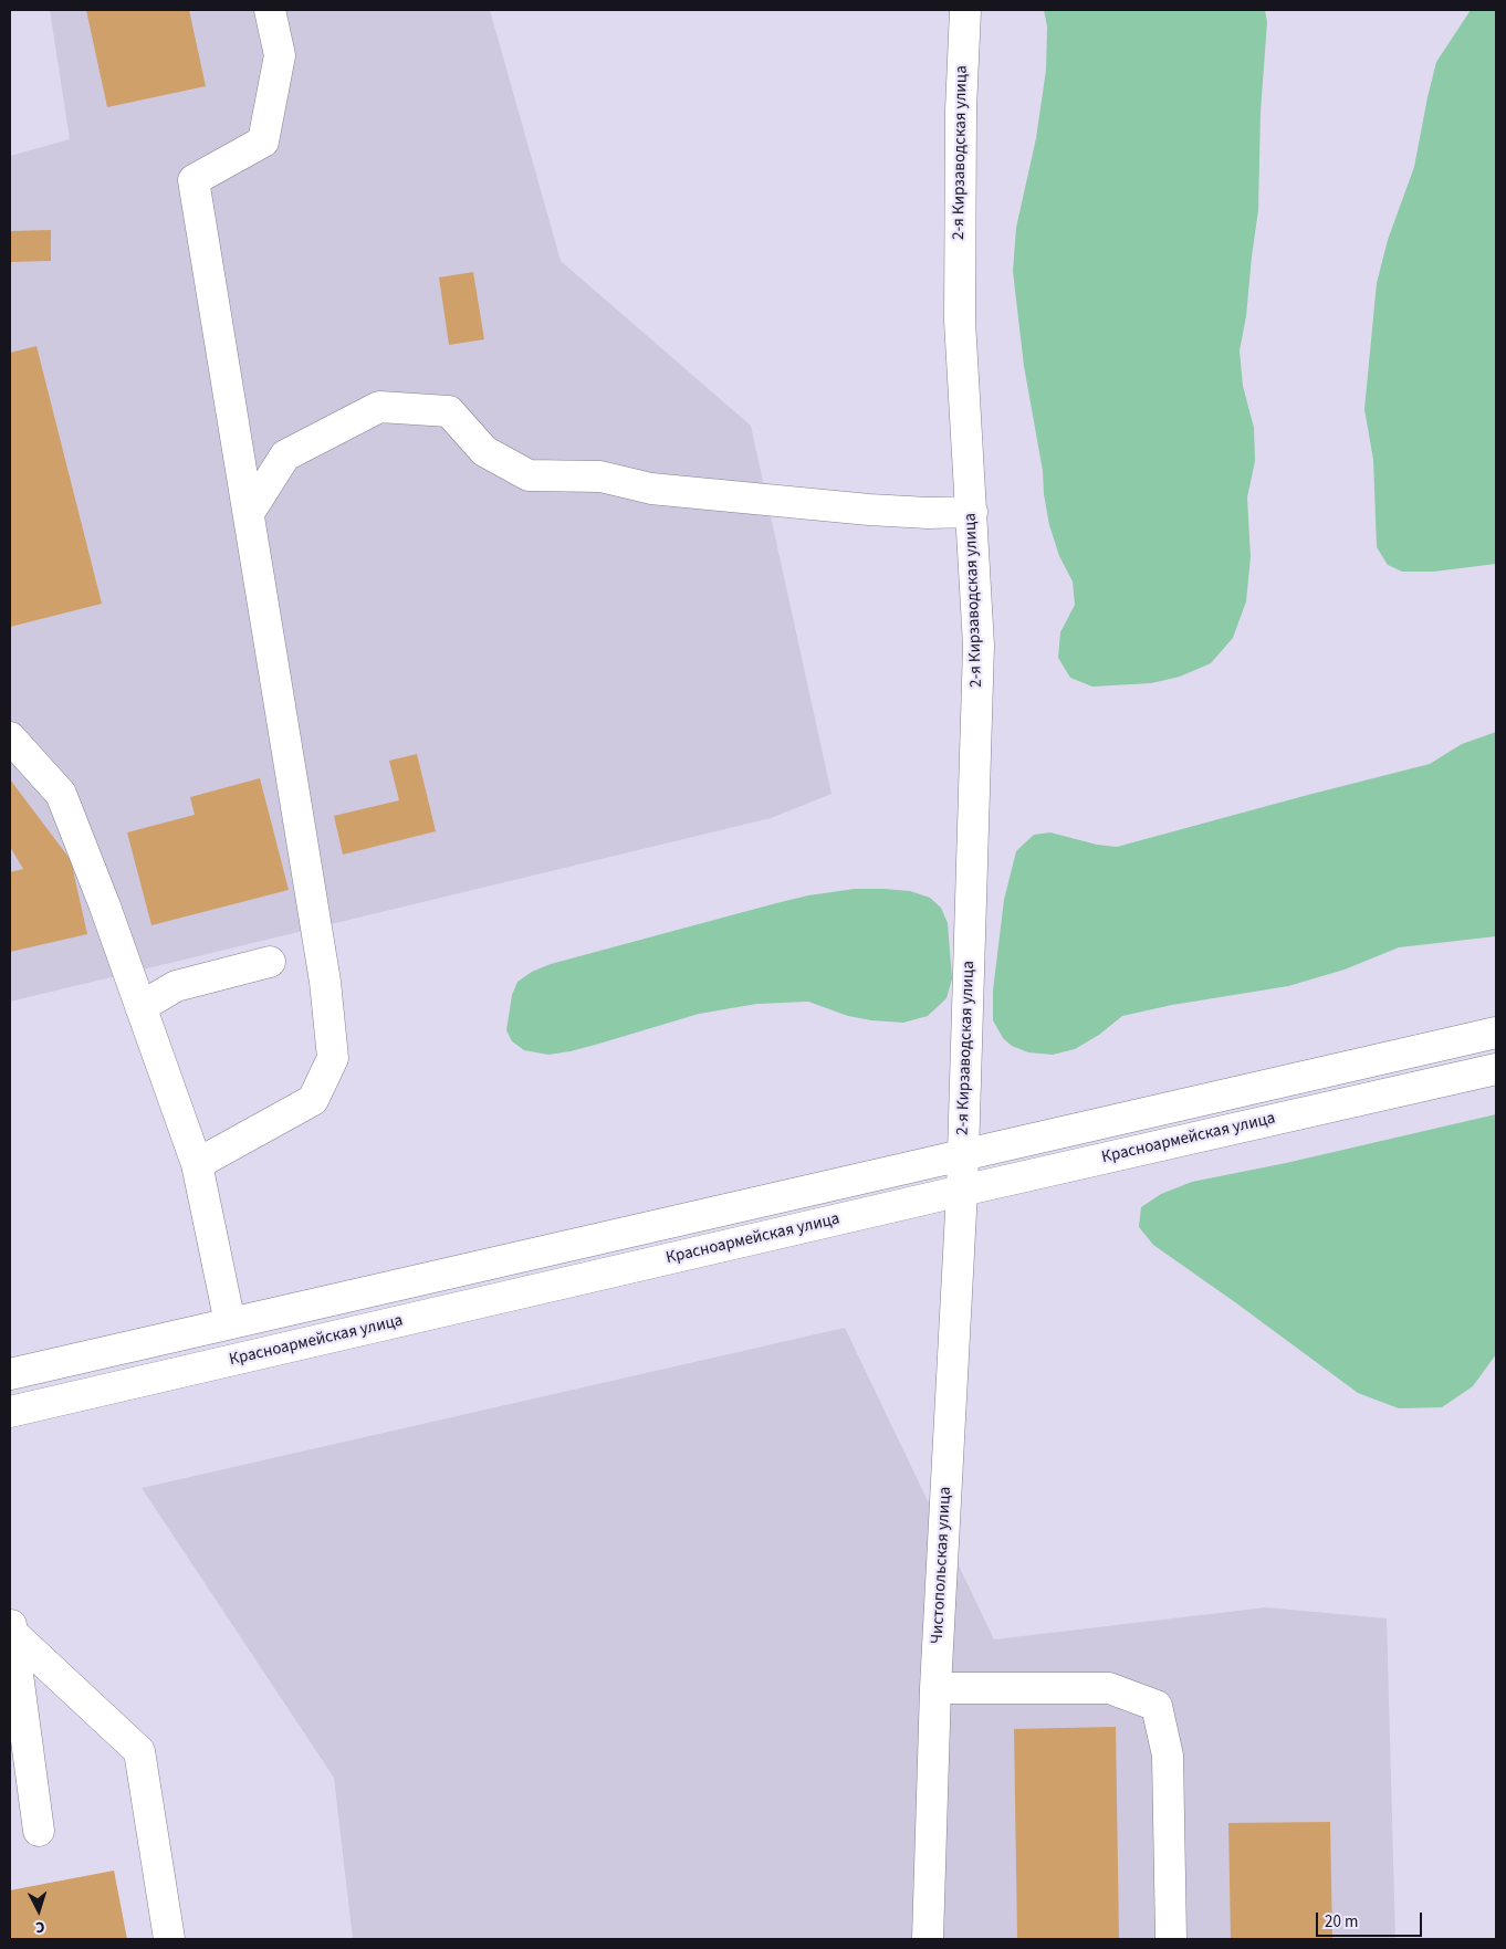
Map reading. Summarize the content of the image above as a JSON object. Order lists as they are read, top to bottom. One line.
{"streets":{"main road":["2-я Кирзаводская улица","Красноармейская улица","Чистопольская улица"]},"crossings":[["2-я Кирзаводская улица","Красноармейская улица"],["2-я Кирзаводская улица","Чистопольская улица"],["Красноармейская улица","Чистопольская улица"]],"scale_bar":"20 m","north":"bottom"}
